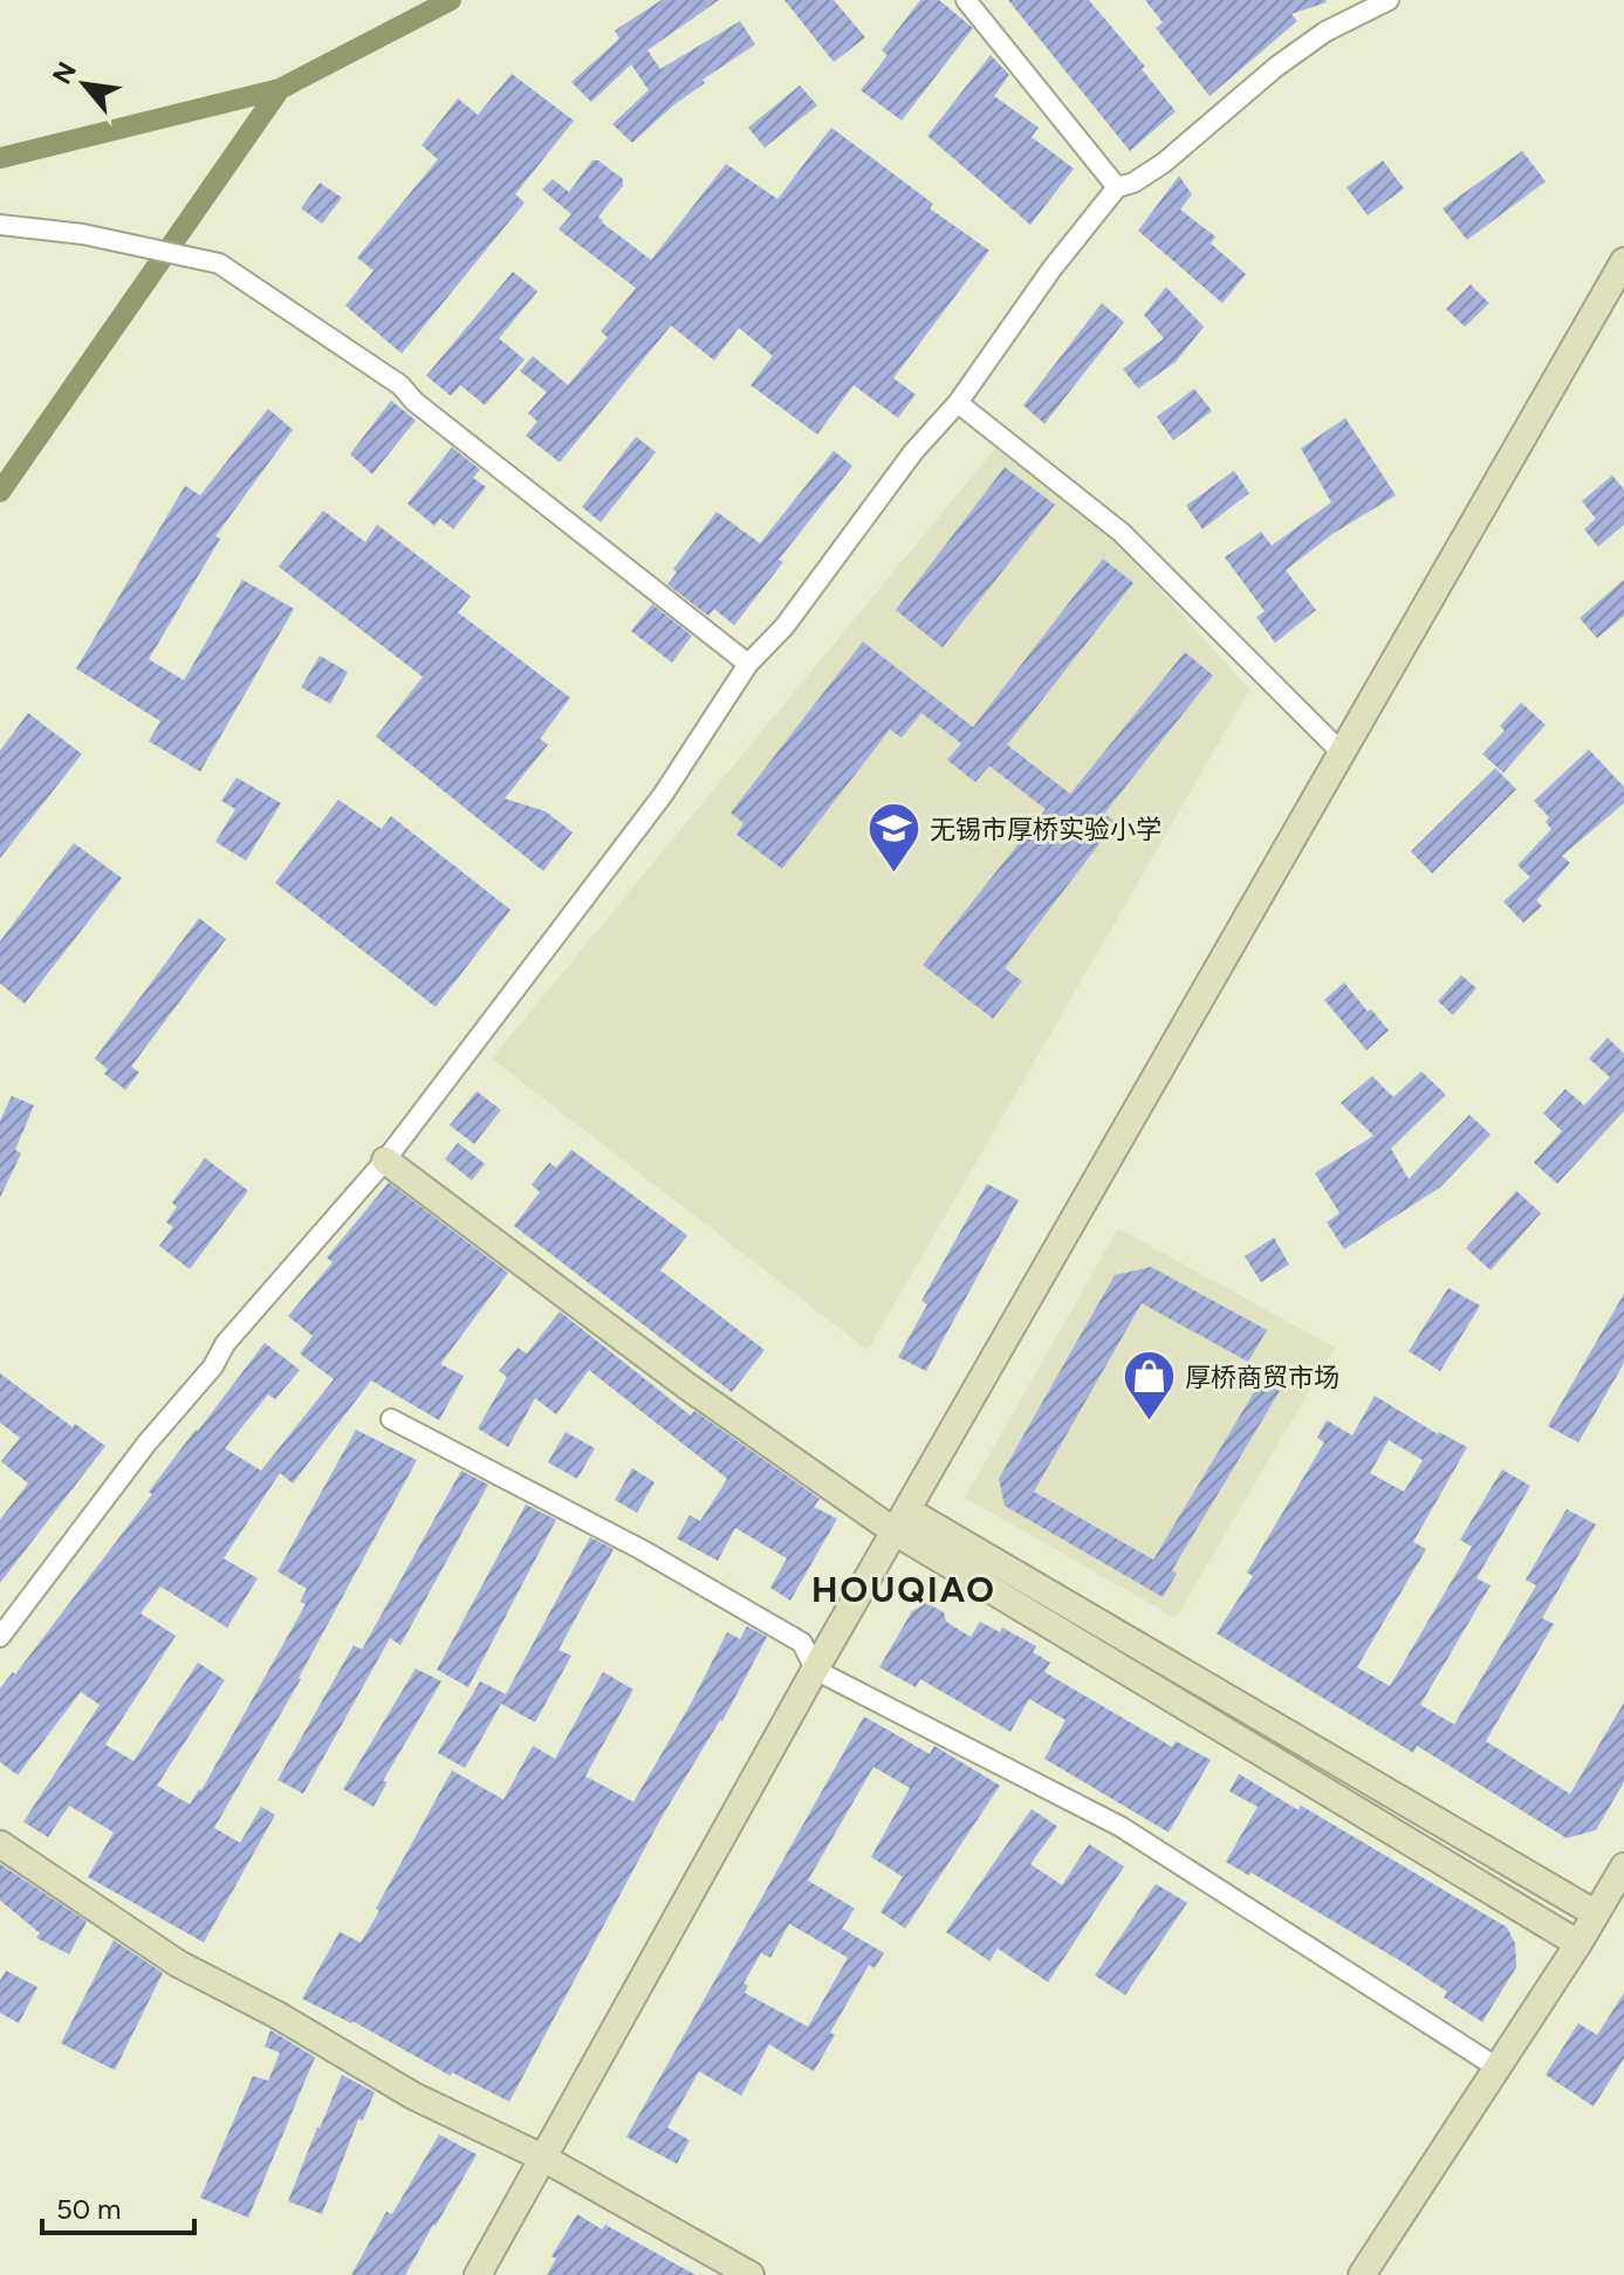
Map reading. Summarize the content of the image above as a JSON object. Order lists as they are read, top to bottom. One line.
{"districts":["HOUQIAO"],"places":{"school or university":["无锡市厚桥实验小学"],"shop":["厚桥商贸市场"]},"scale_bar":"50 m","north":"top left"}
